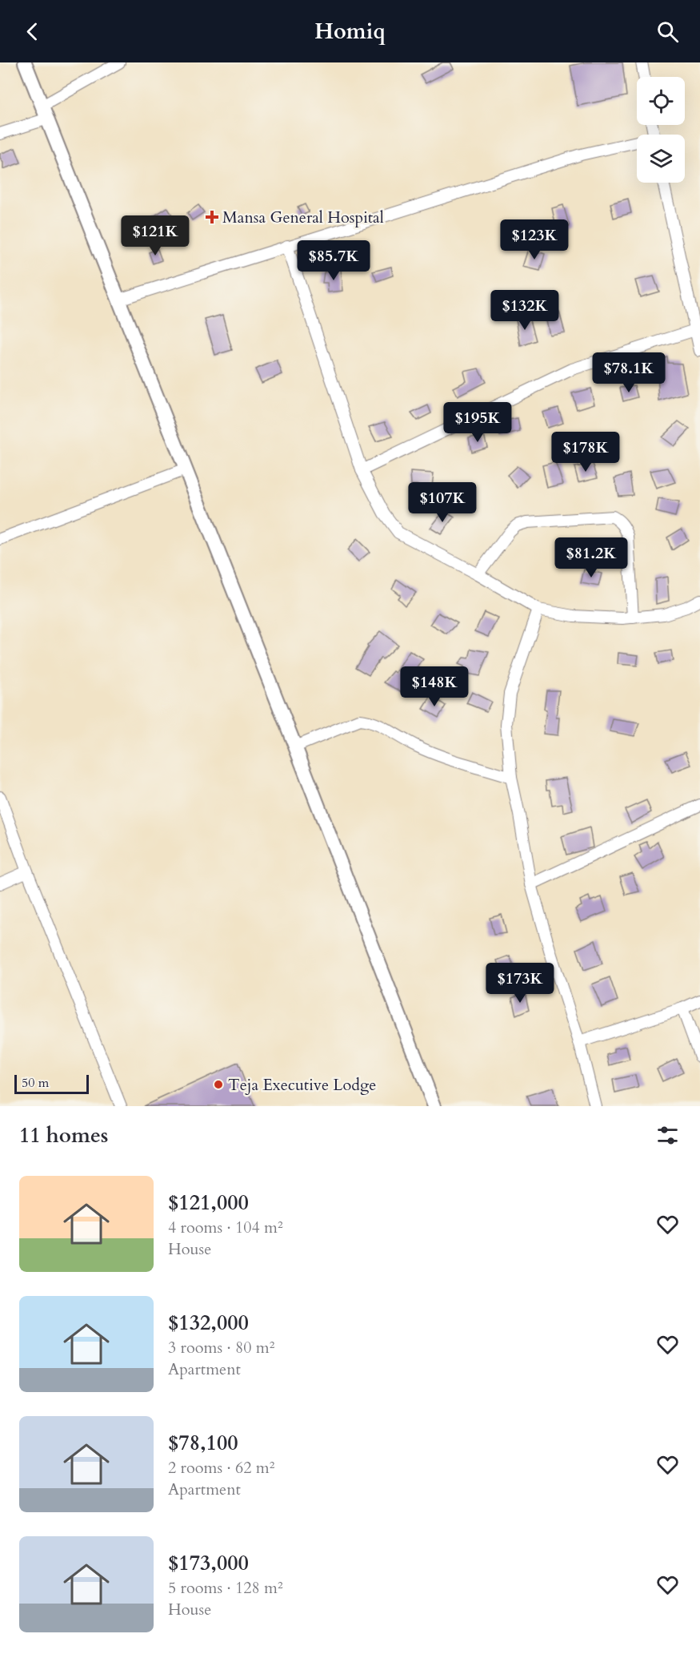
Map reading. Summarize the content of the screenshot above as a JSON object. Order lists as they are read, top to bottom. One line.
{"places":{"health":["Mansa General Hospital"],"other":["Teja Executive Lodge"]},"scale_bar":"50 m","page":{"header":"Homiq","price":["$121K","$123K","$85.7K","$132K","$78.1K","$195K","$178K","$107K","$81.2K","$148K","$173K"],"scale":"50 m","heading":"11 homes","list":[{"name":"$121,000","note":"4 rooms · 104 m² · House"},{"name":"$132,000","note":"3 rooms · 80 m² · Apartment"},{"name":"$78,100","note":"2 rooms · 62 m² · Apartment"},{"name":"$173,000","note":"5 rooms · 128 m² · House"}]}}
